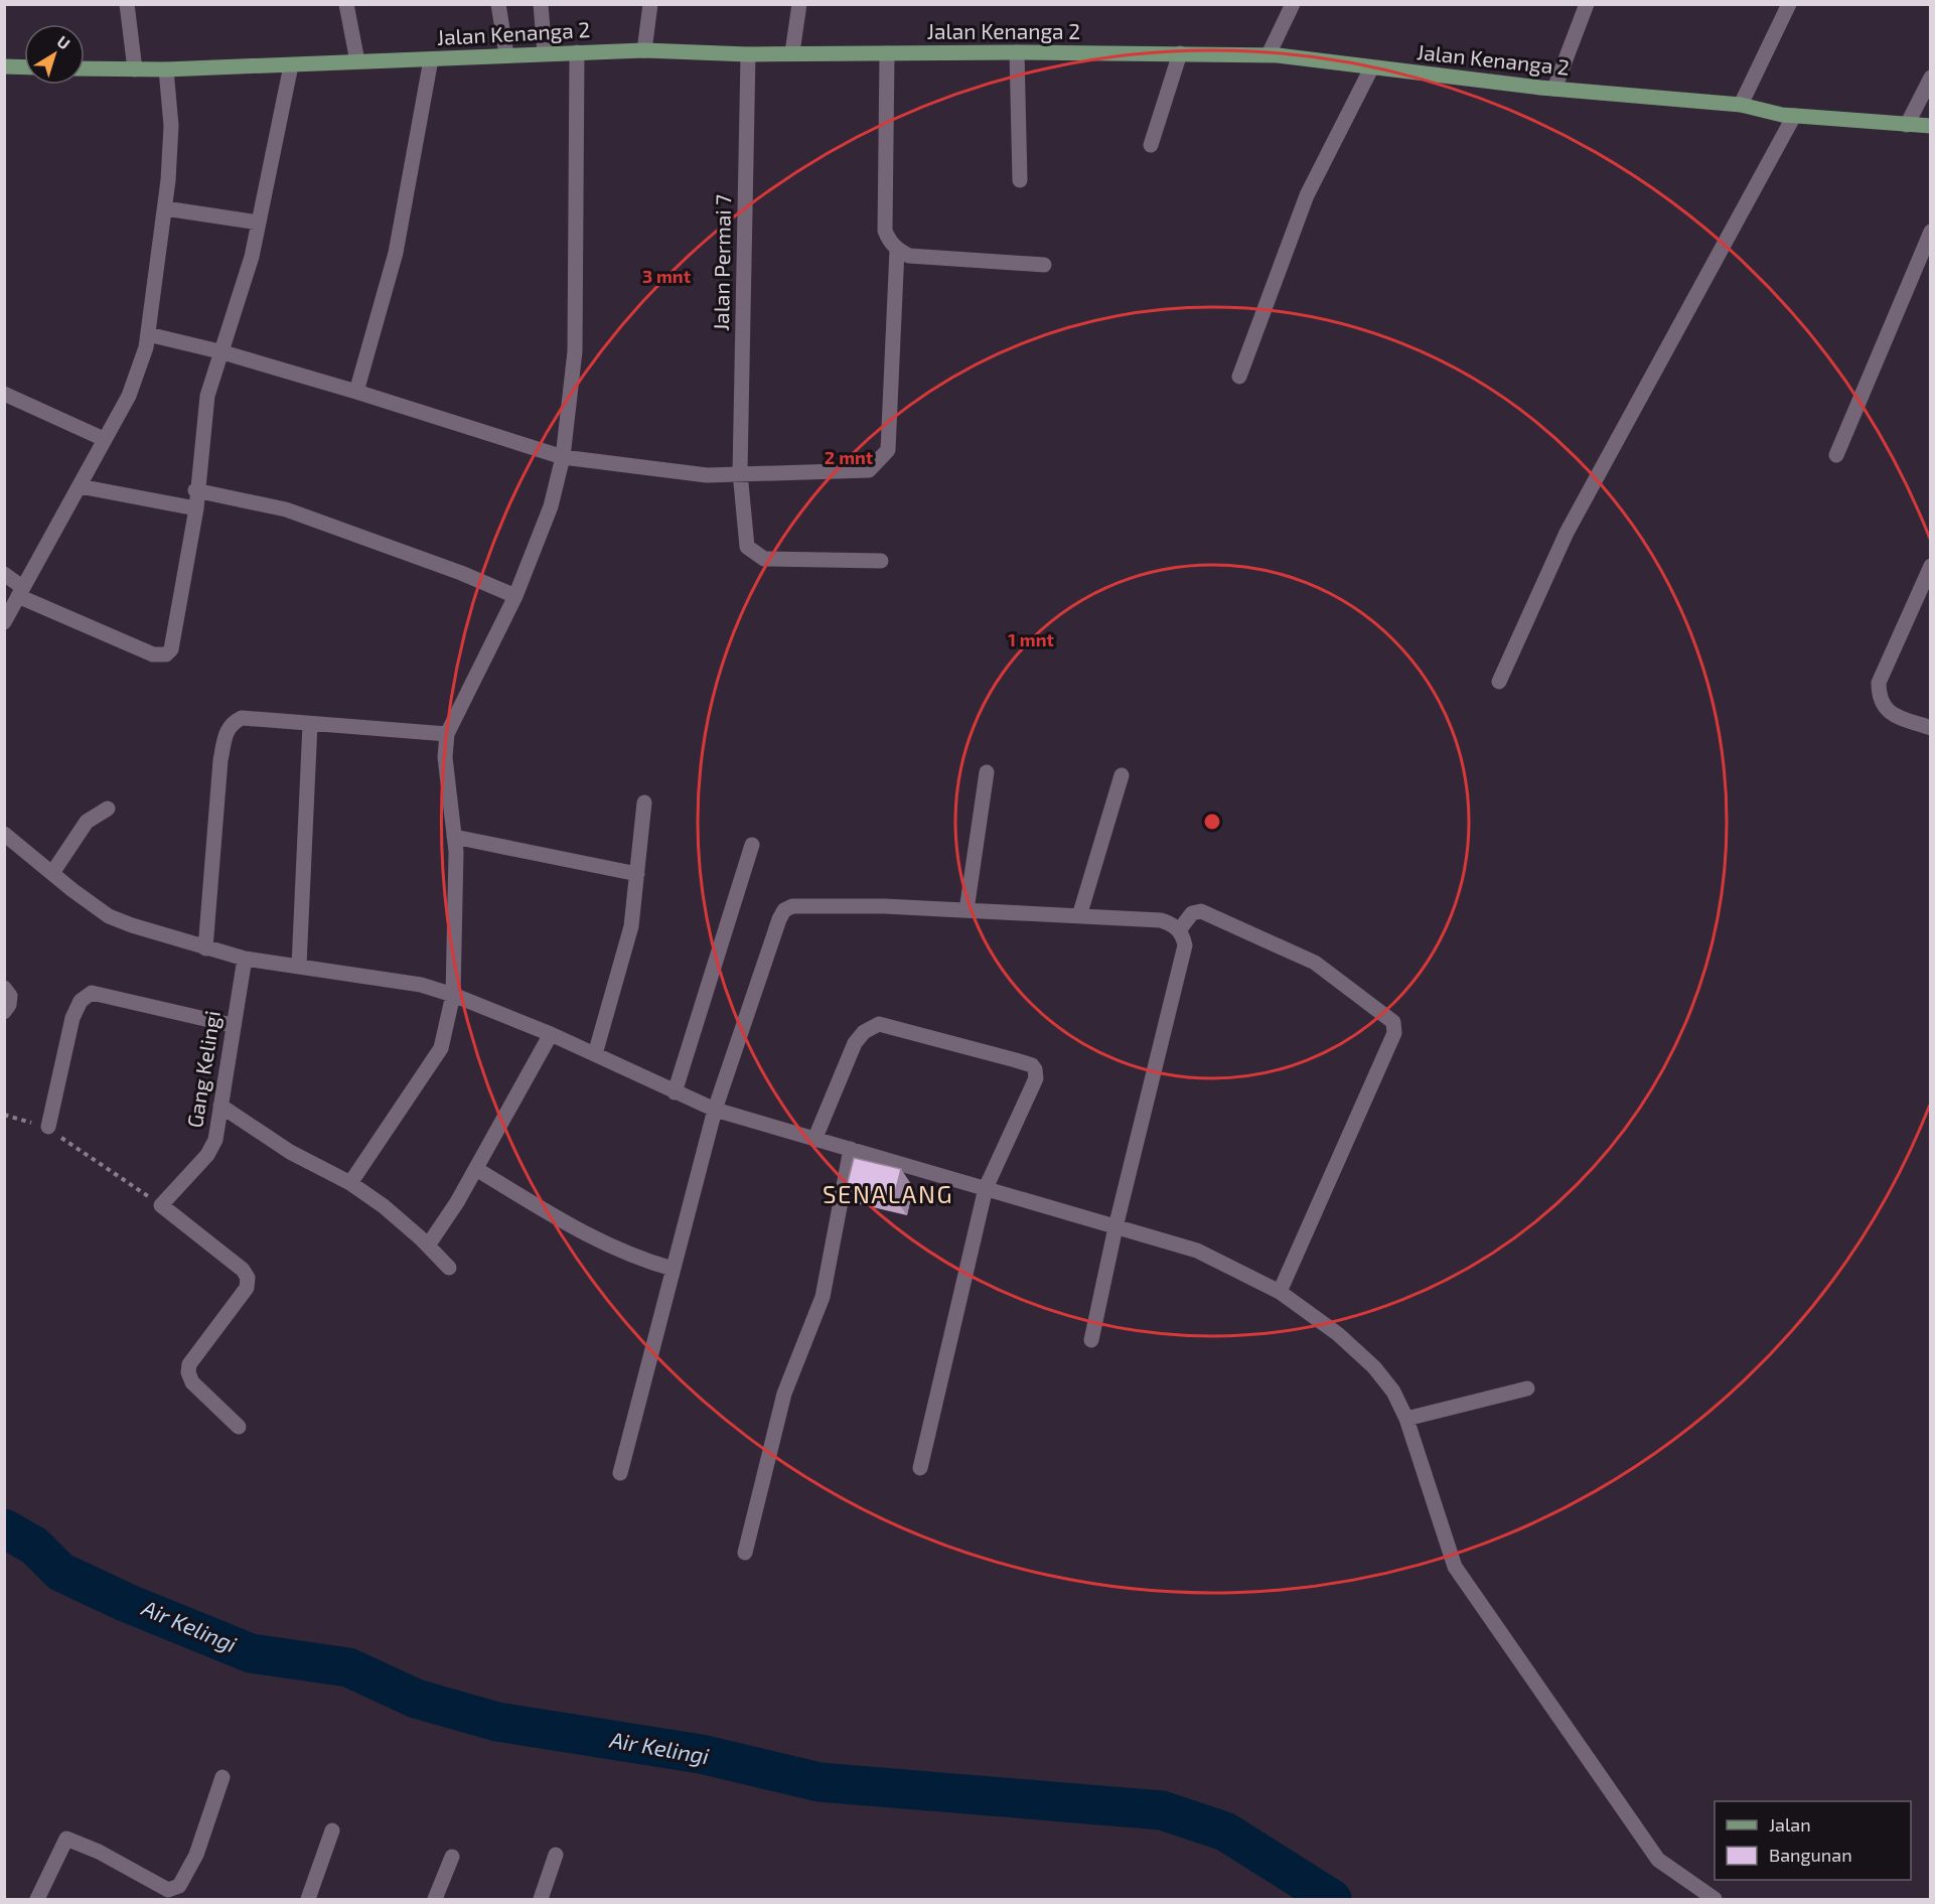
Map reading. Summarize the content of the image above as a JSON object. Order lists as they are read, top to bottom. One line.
{"streets":{"main road":["Jalan Kenanga 2"],"street":["Jalan Permai 7","Gang Kelingi"]},"crossings":[["Jalan Kenanga 2","Jalan Permai 7"]],"districts":["SENALANG"],"water":["Air Kelingi"],"legend":["Jalan","Bangunan"],"north":"top right","rings":["3 mnt","2 mnt","1 mnt"]}
